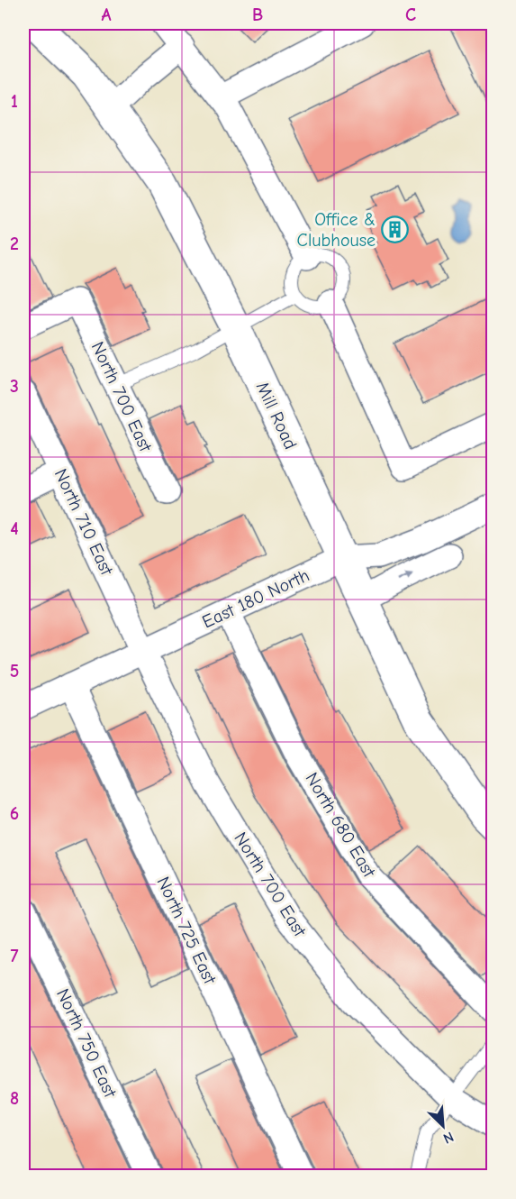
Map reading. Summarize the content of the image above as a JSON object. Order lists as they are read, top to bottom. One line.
{"streets":{"main road":["Mill Road"],"street":["North 700 East","North 710 East","East 180 North","North 680 East","North 725 East","North 750 East"]},"crossings":[["North 700 East","North 710 East"],["North 700 East","East 180 North"],["Mill Road","East 180 North"],["North 710 East","East 180 North"],["East 180 North","North 680 East"],["East 180 North","North 725 East"]],"places":{"building":["Office & Clubhouse"]},"north":"bottom right","grid":{"columns":["A","B","C"],"rows":["1","2","3","4","5","6","7","8"]}}
